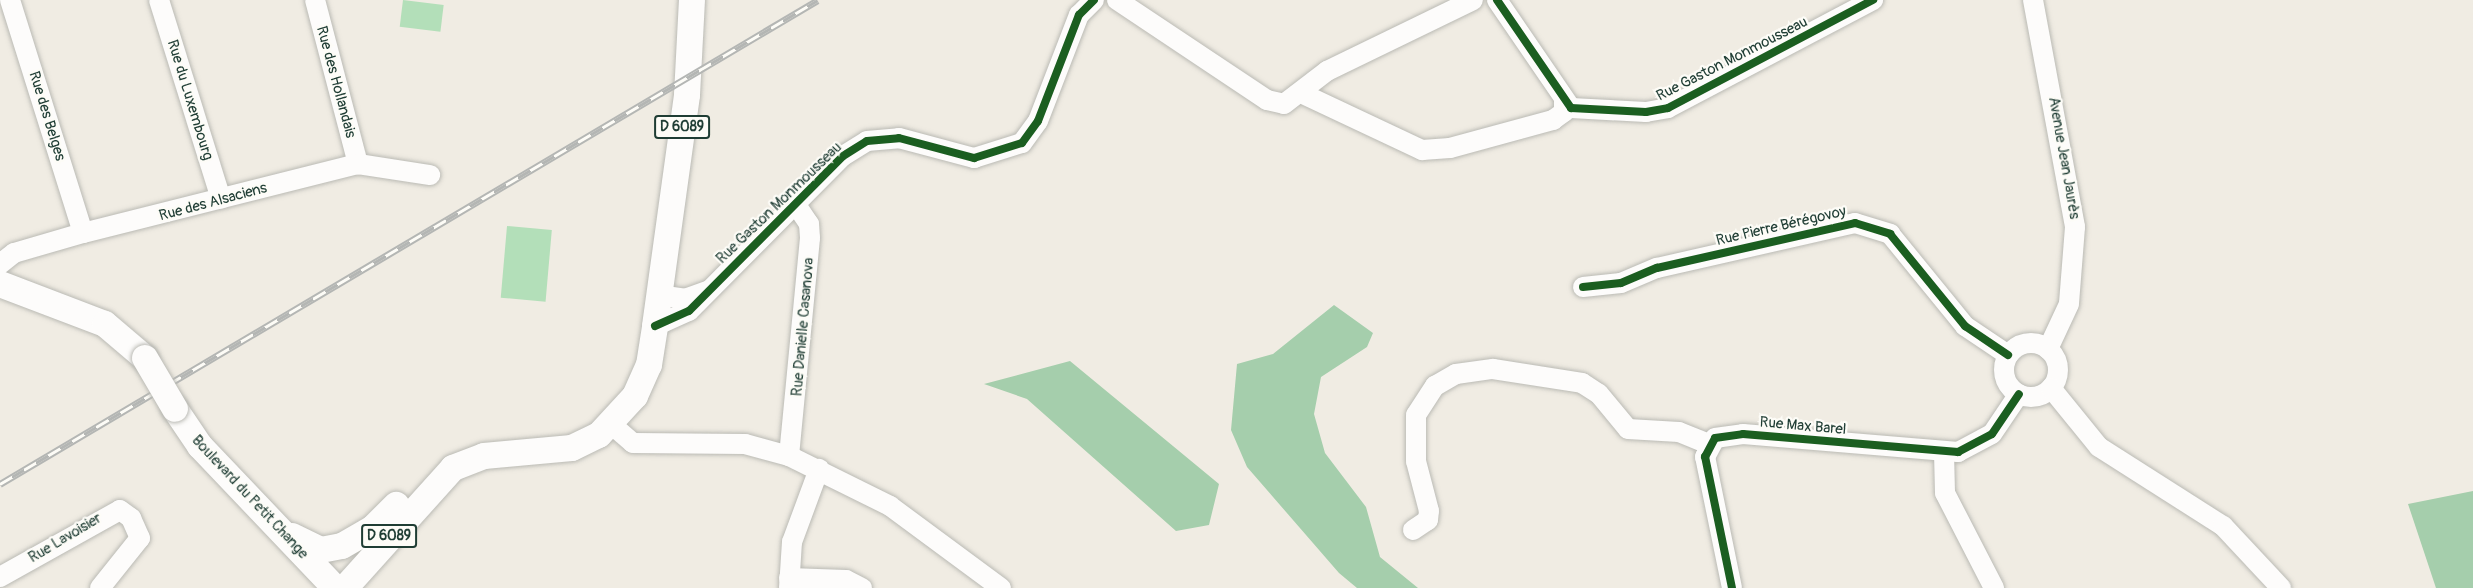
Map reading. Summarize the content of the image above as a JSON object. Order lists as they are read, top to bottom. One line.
{"streets":{"main road":["D 6089","Boulevard du Petit Change"],"street":["Rue Gaston Monmousseau","Rue des Hollandais","Rue du Luxembourg","Rue des Belges","Avenue Jean Jaurès","Rue des Alsaciens","Rue Pierre Bérégovoy","Rue Danielle Casanova","Rue Max Barel","Rue Lavoisier"]},"crossings":[["Rue Gaston Monmousseau","D 6089"],["Rue Gaston Monmousseau","Rue Danielle Casanova"],["Rue des Hollandais","Rue des Alsaciens"],["Rue du Luxembourg","Rue des Alsaciens"],["Rue des Belges","Rue des Alsaciens"],["Avenue Jean Jaurès","Rue Pierre Bérégovoy"],["Avenue Jean Jaurès","Rue Max Barel"],["Rue Pierre Bérégovoy","Rue Max Barel"]]}
